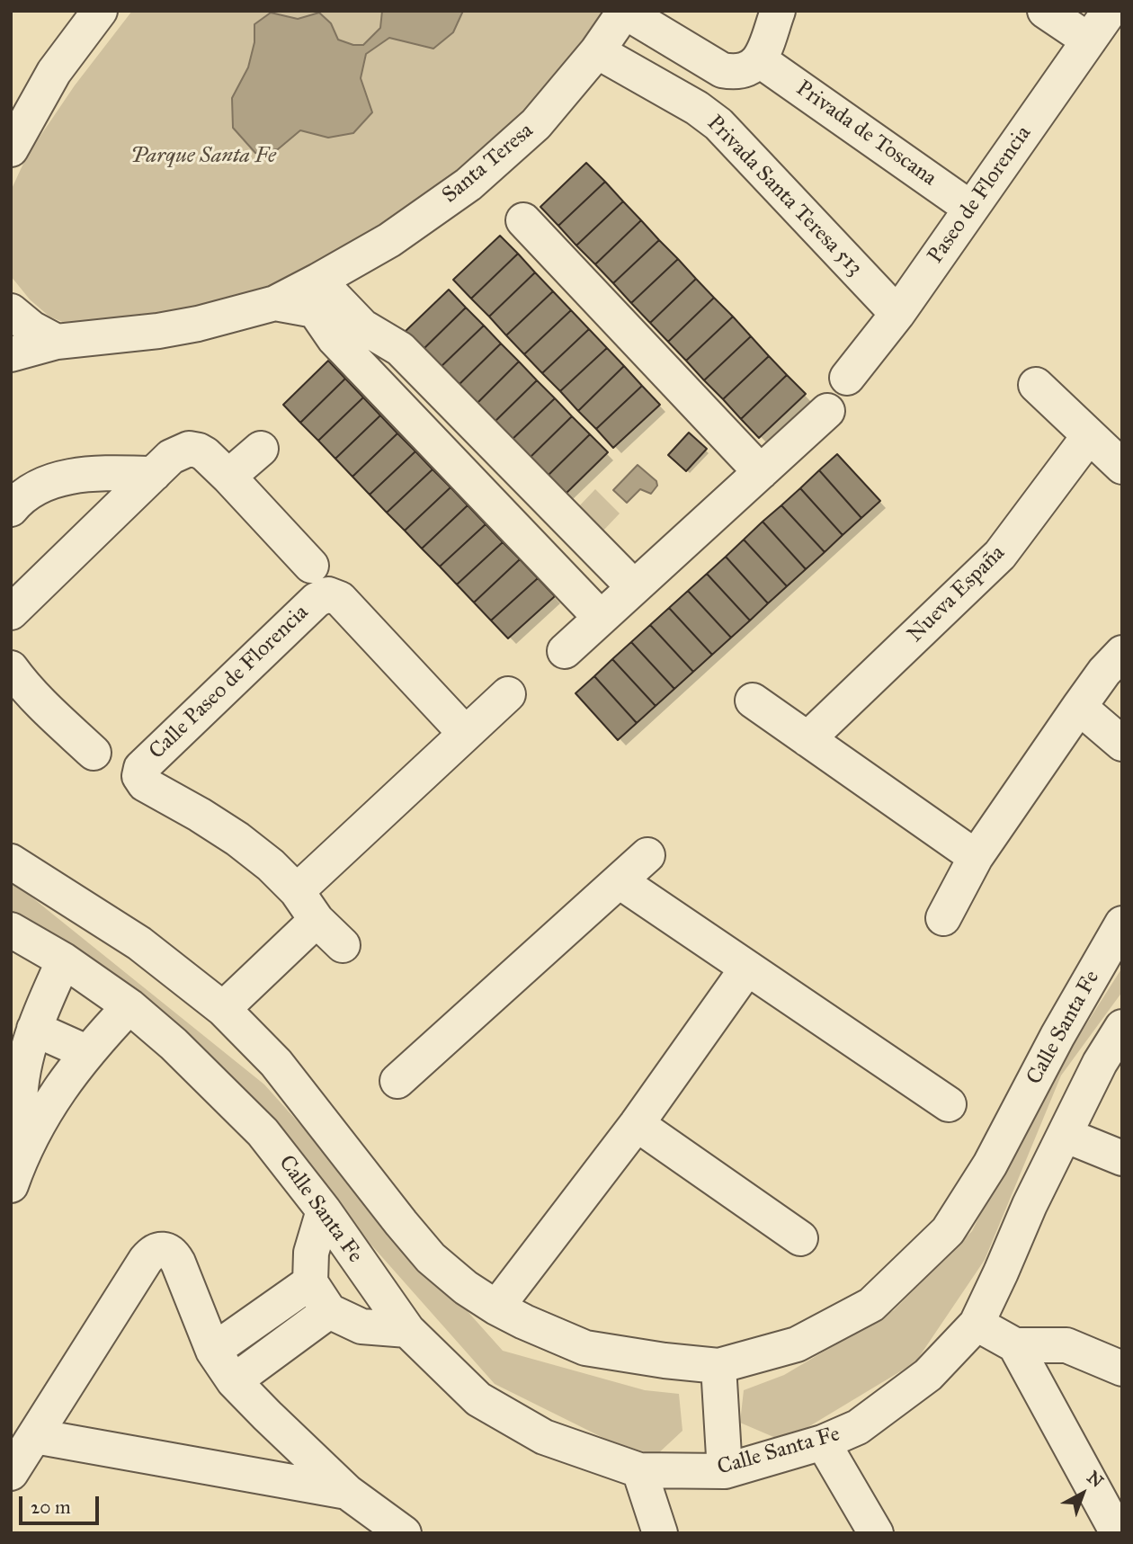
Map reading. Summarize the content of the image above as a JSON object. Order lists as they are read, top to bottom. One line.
{"streets":{"street":["Privada de Toscana","Santa Teresa","Paseo de Florencia","Privada Santa Teresa 513","Nueva España","Calle Paseo de Florencia","Calle Santa Fe"]},"crossings":[["Privada de Toscana","Paseo de Florencia"],["Santa Teresa","Privada Santa Teresa 513"],["Paseo de Florencia","Privada Santa Teresa 513"]],"parks":["Parque Santa Fe"],"scale_bar":"20 m","north":"top right"}
